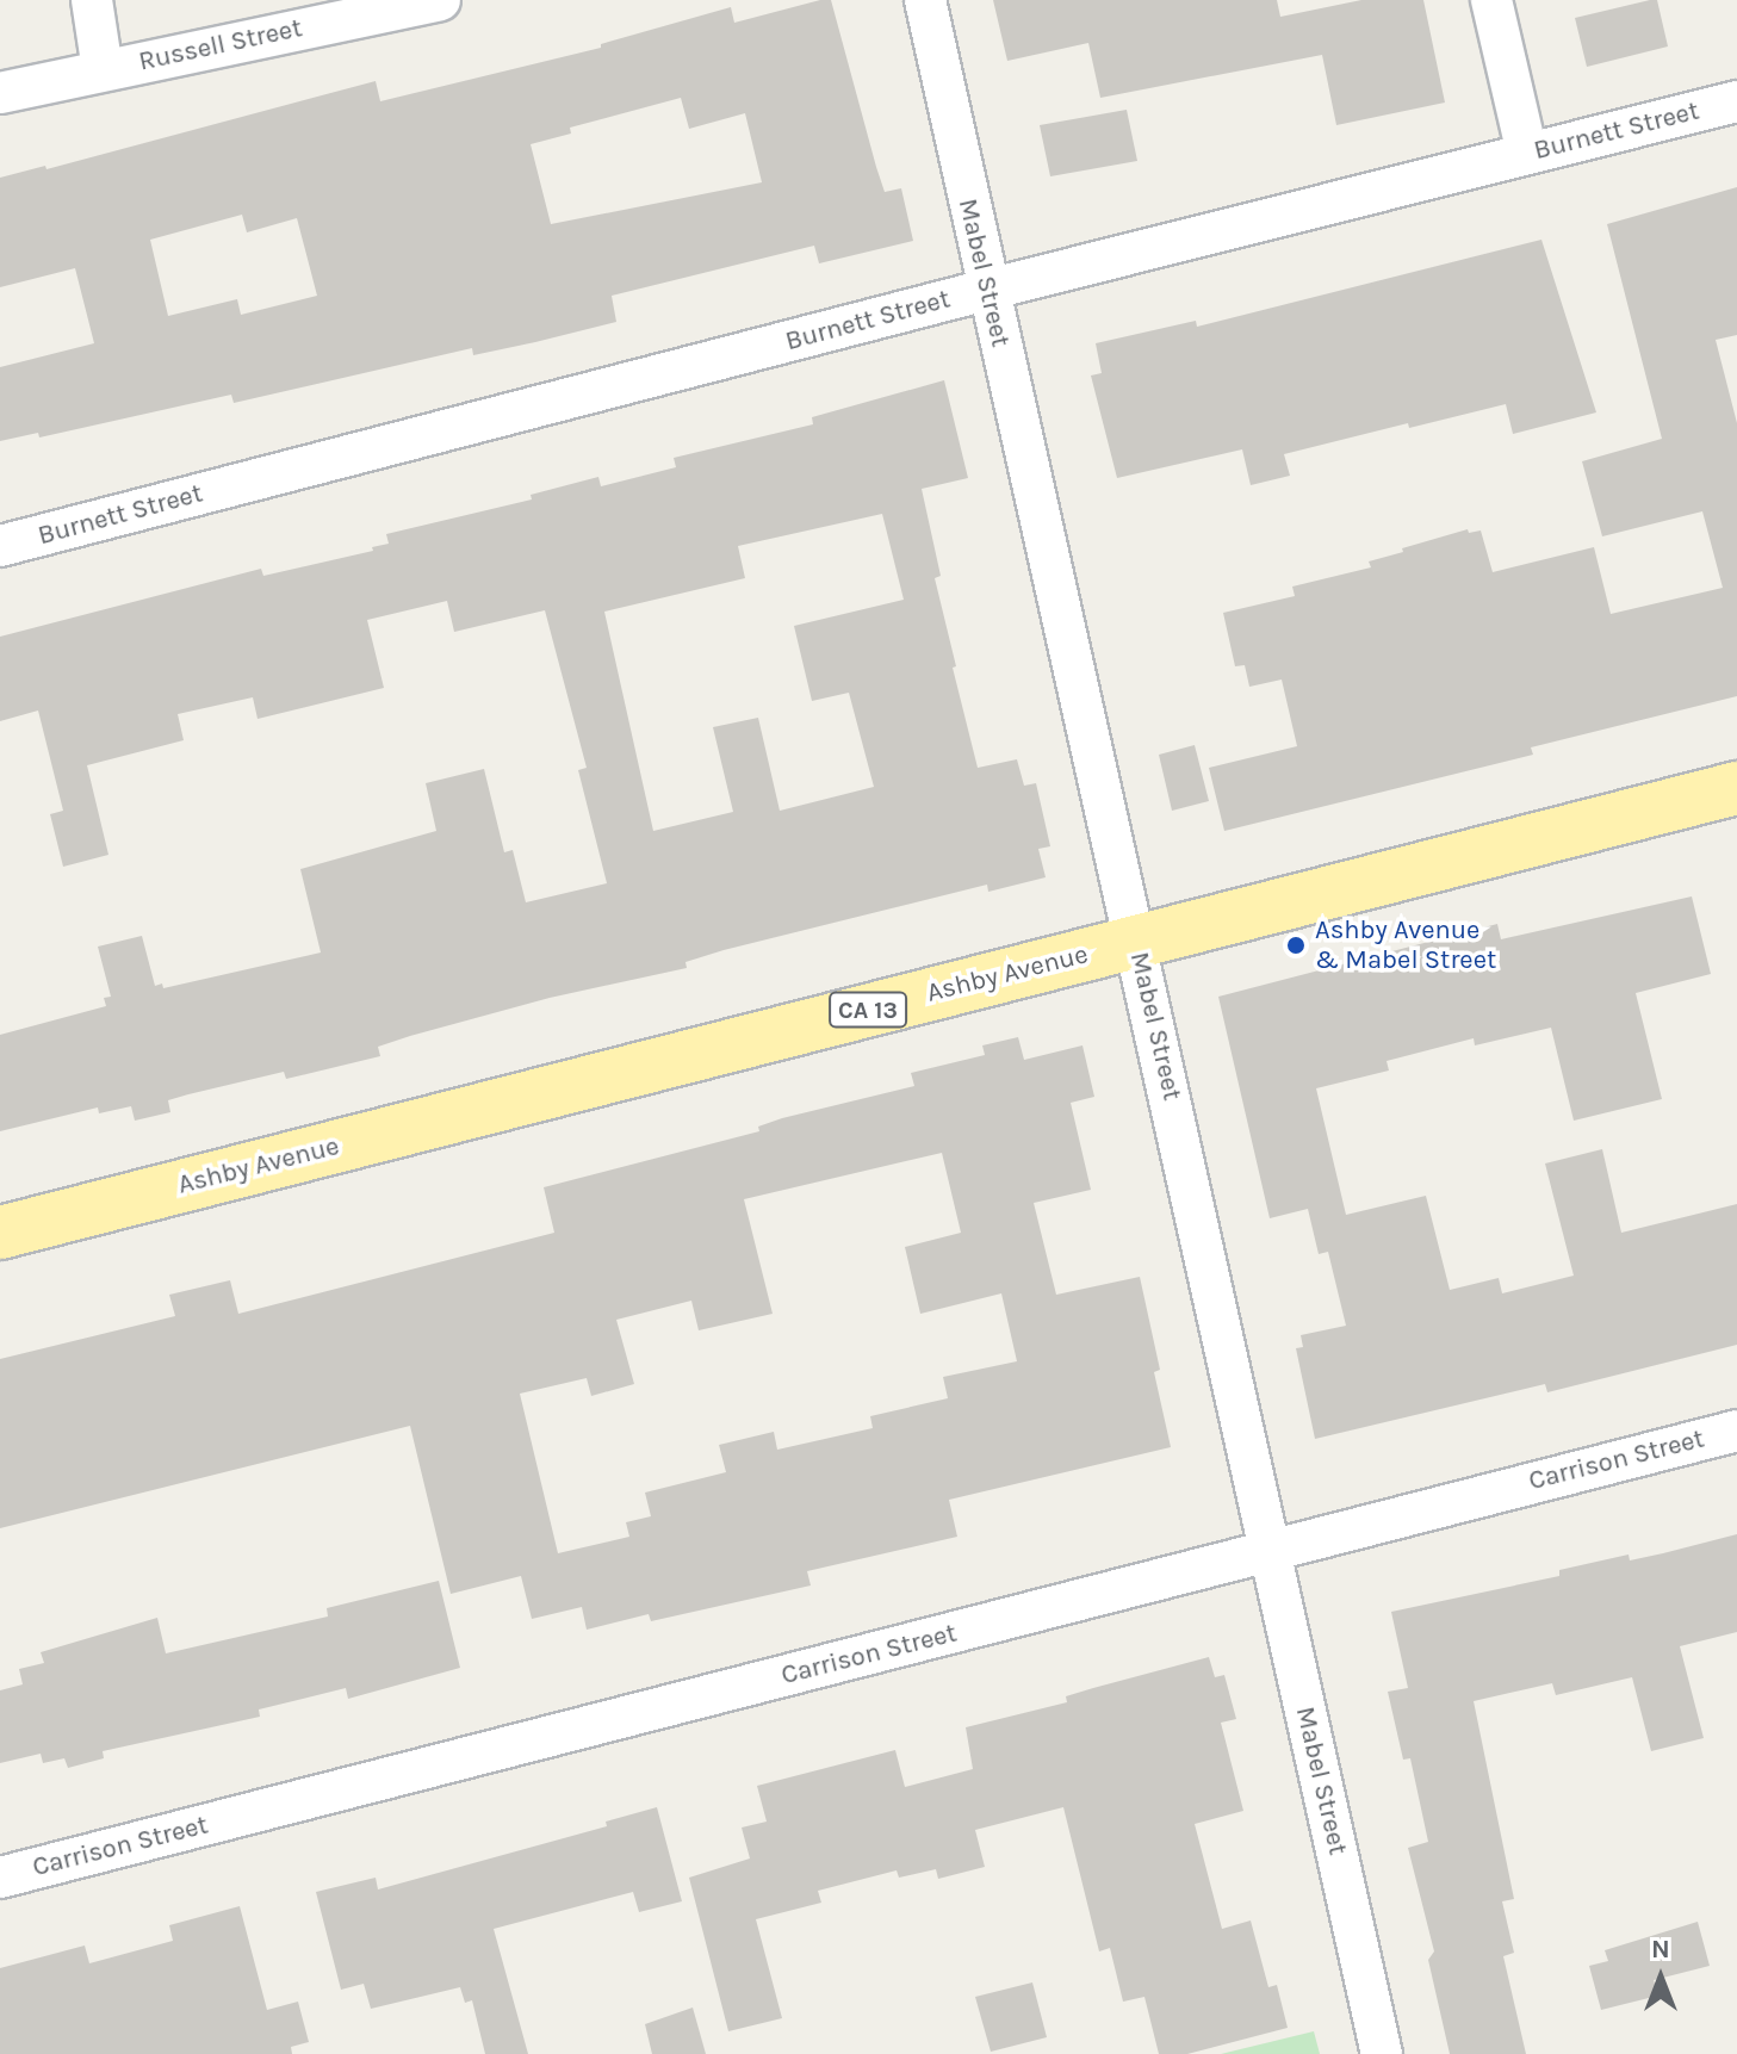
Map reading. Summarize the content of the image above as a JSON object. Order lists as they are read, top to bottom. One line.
{"streets":{"main road":["Ashby Avenue","CA 13"],"street":["Russell Street","Burnett Street","Mabel Street","Carrison Street"]},"crossings":[["Burnett Street","Mabel Street"],["Mabel Street","Ashby Avenue"],["Mabel Street","Carrison Street"]],"places":["Ashby Avenue & Mabel Street"],"north":"top"}
